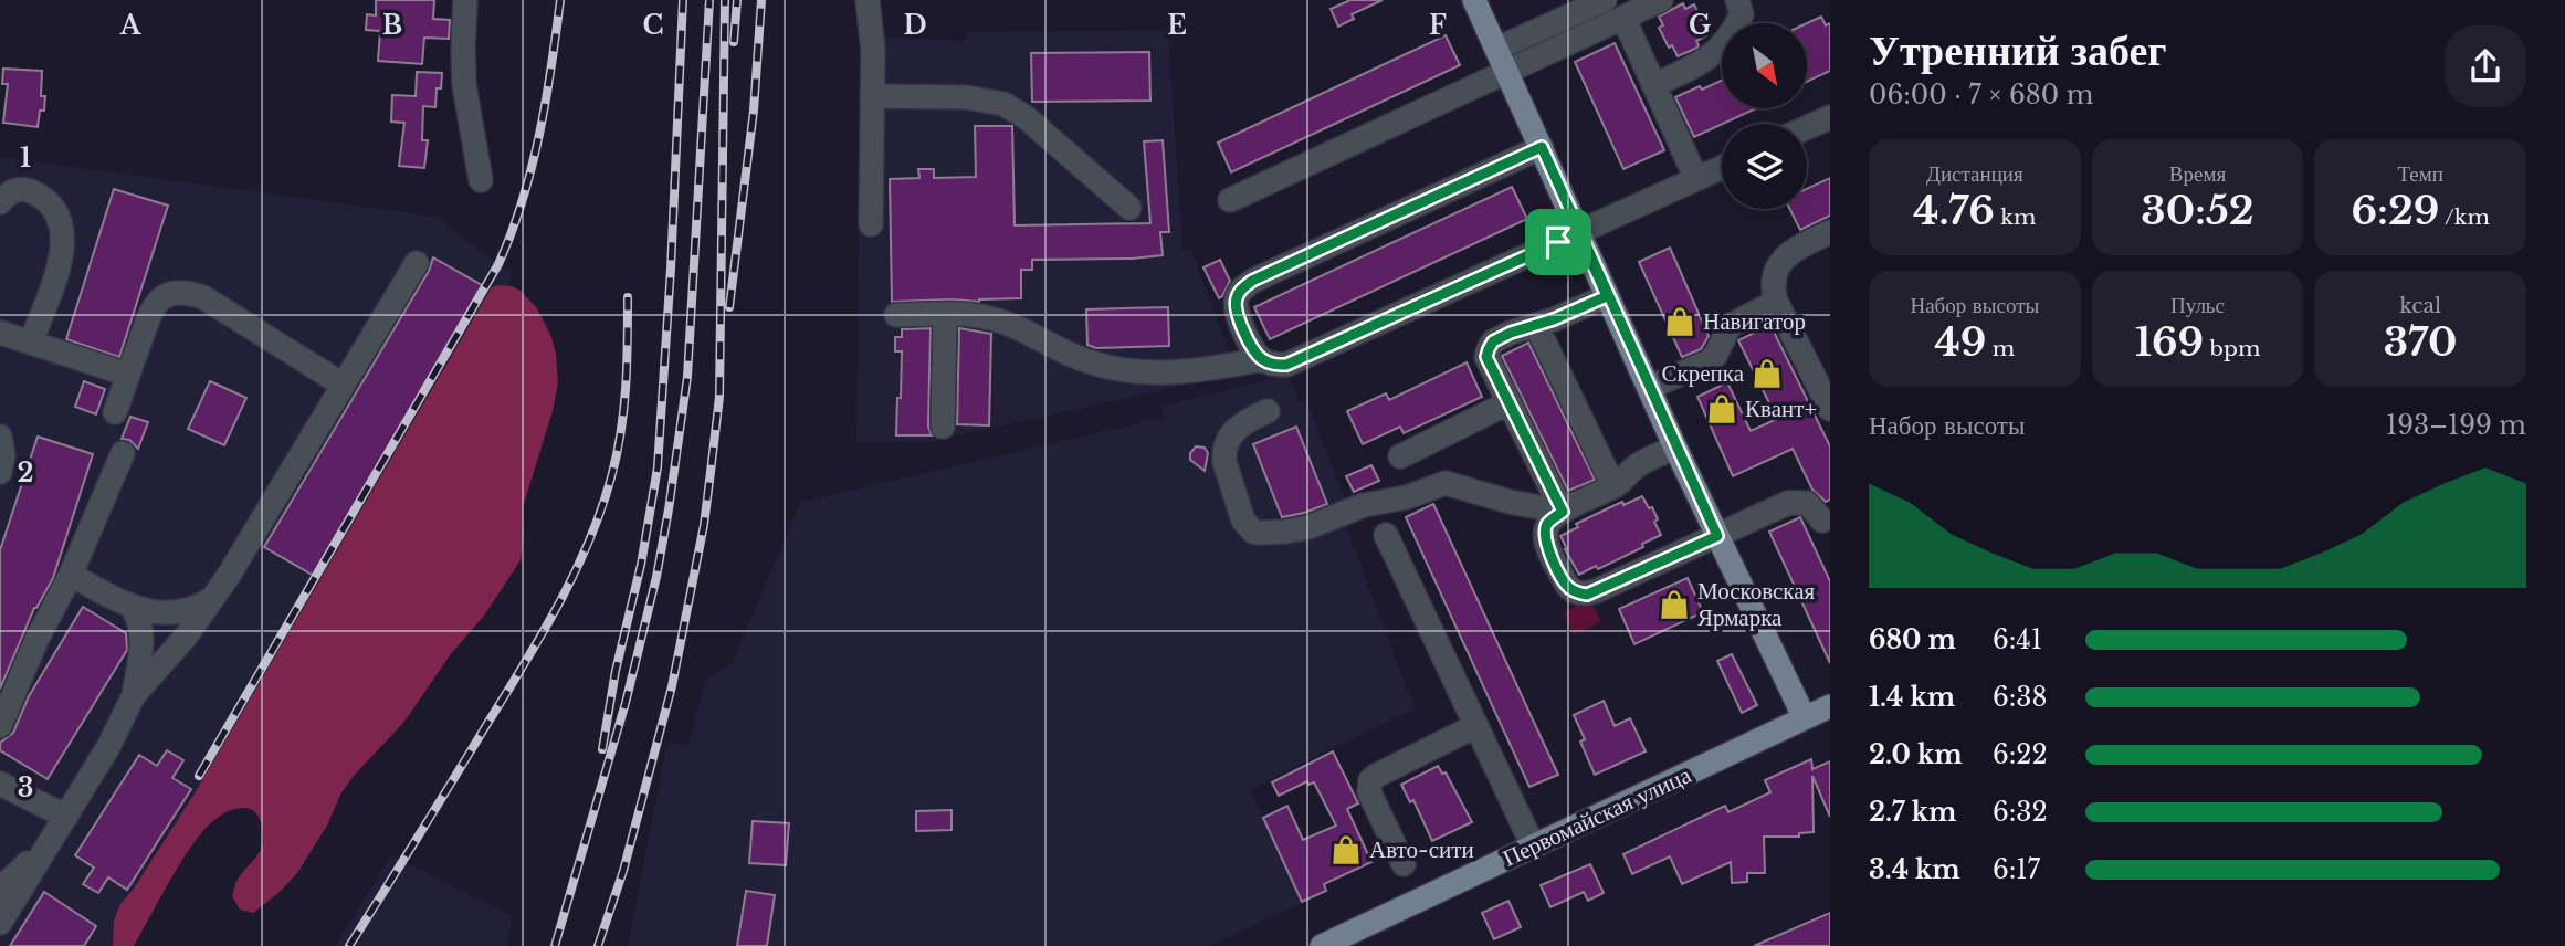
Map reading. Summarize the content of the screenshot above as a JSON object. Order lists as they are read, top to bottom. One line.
{"streets":{"main road":["Первомайская улица"]},"places":{"shop":["Навигатор","Скрепка","Квант+","Московская Ярмарка","Авто-сити"]},"north":"bottom right","page":{"heading":["Утренний забег","06:00 · 7 × 680 m"],"stats":[["Дистанция","4.76 km"],["Время","30:52"],["Темп","6:29 /km"],["Набор высоты","49 m"],["Пульс","169 bpm"],["kcal","370"]],"chart":["Набор высоты","193–199 m"],"list":[{"name":"680 m","note":"6:41"},{"name":"1.4 km","note":"6:38"},{"name":"2.0 km","note":"6:22"},{"name":"2.7 km","note":"6:32"},{"name":"3.4 km","note":"6:17"}]},"grid":{"columns":["A","B","C","D","E","F","G"],"rows":["1","2","3"]}}
